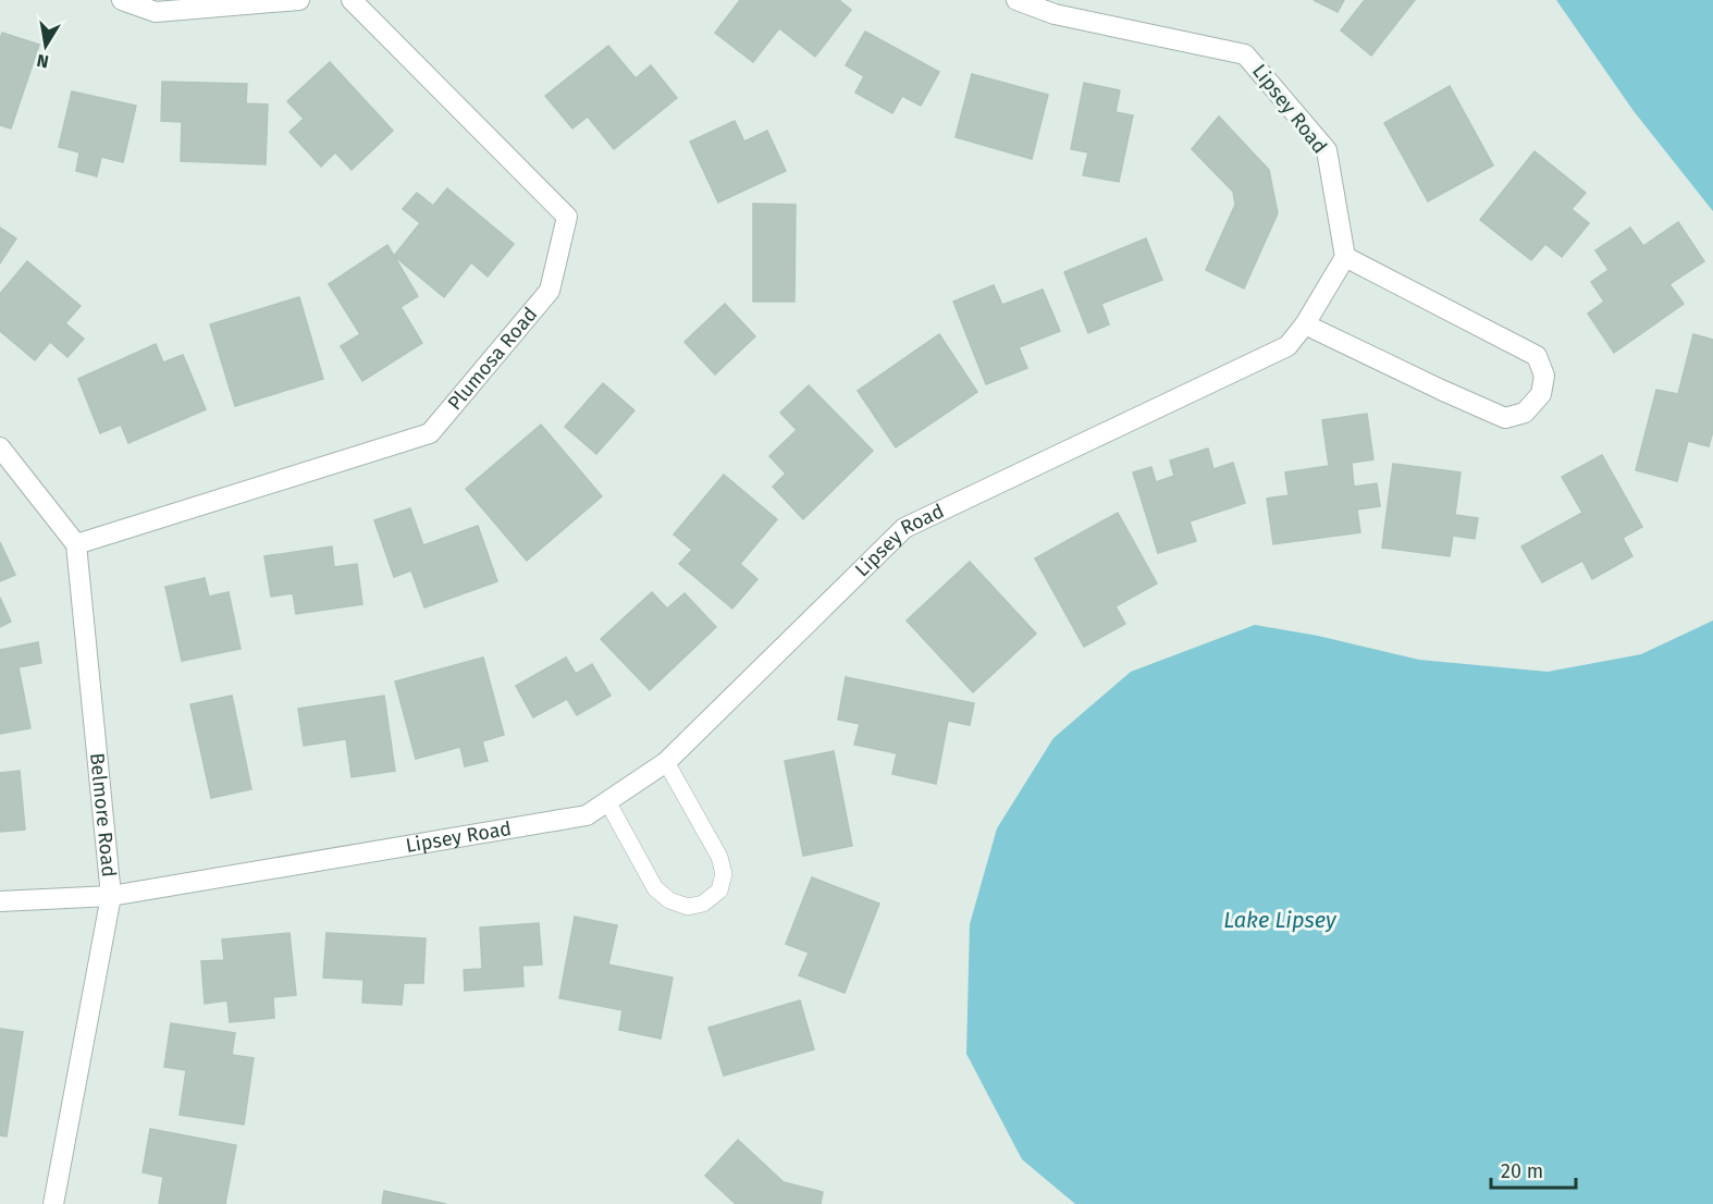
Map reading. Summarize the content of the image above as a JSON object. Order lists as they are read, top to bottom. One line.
{"streets":{"street":["Lipsey Road","Plumosa Road","Belmore Road"]},"crossings":[["Lipsey Road","Belmore Road"],["Plumosa Road","Belmore Road"]],"water":["Lake Lipsey"],"scale_bar":"20 m","north":"bottom"}
